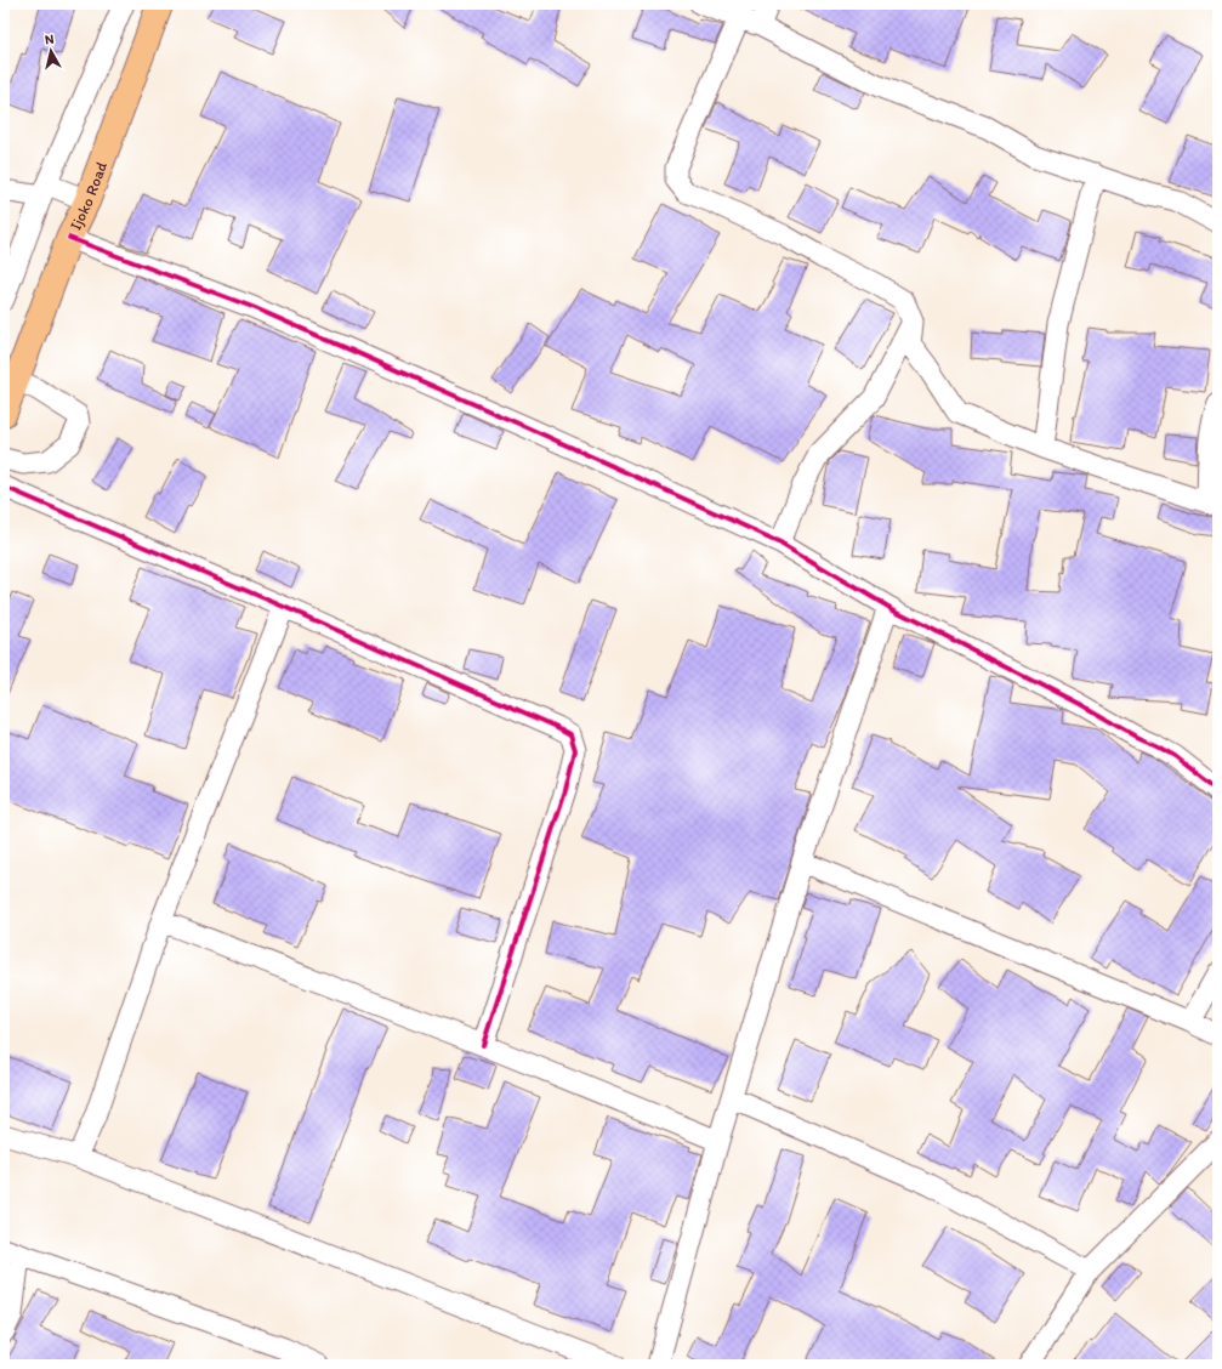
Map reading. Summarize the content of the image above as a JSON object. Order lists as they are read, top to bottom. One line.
{"streets":{"main road":["Ijoko Road"]},"north":"top"}
